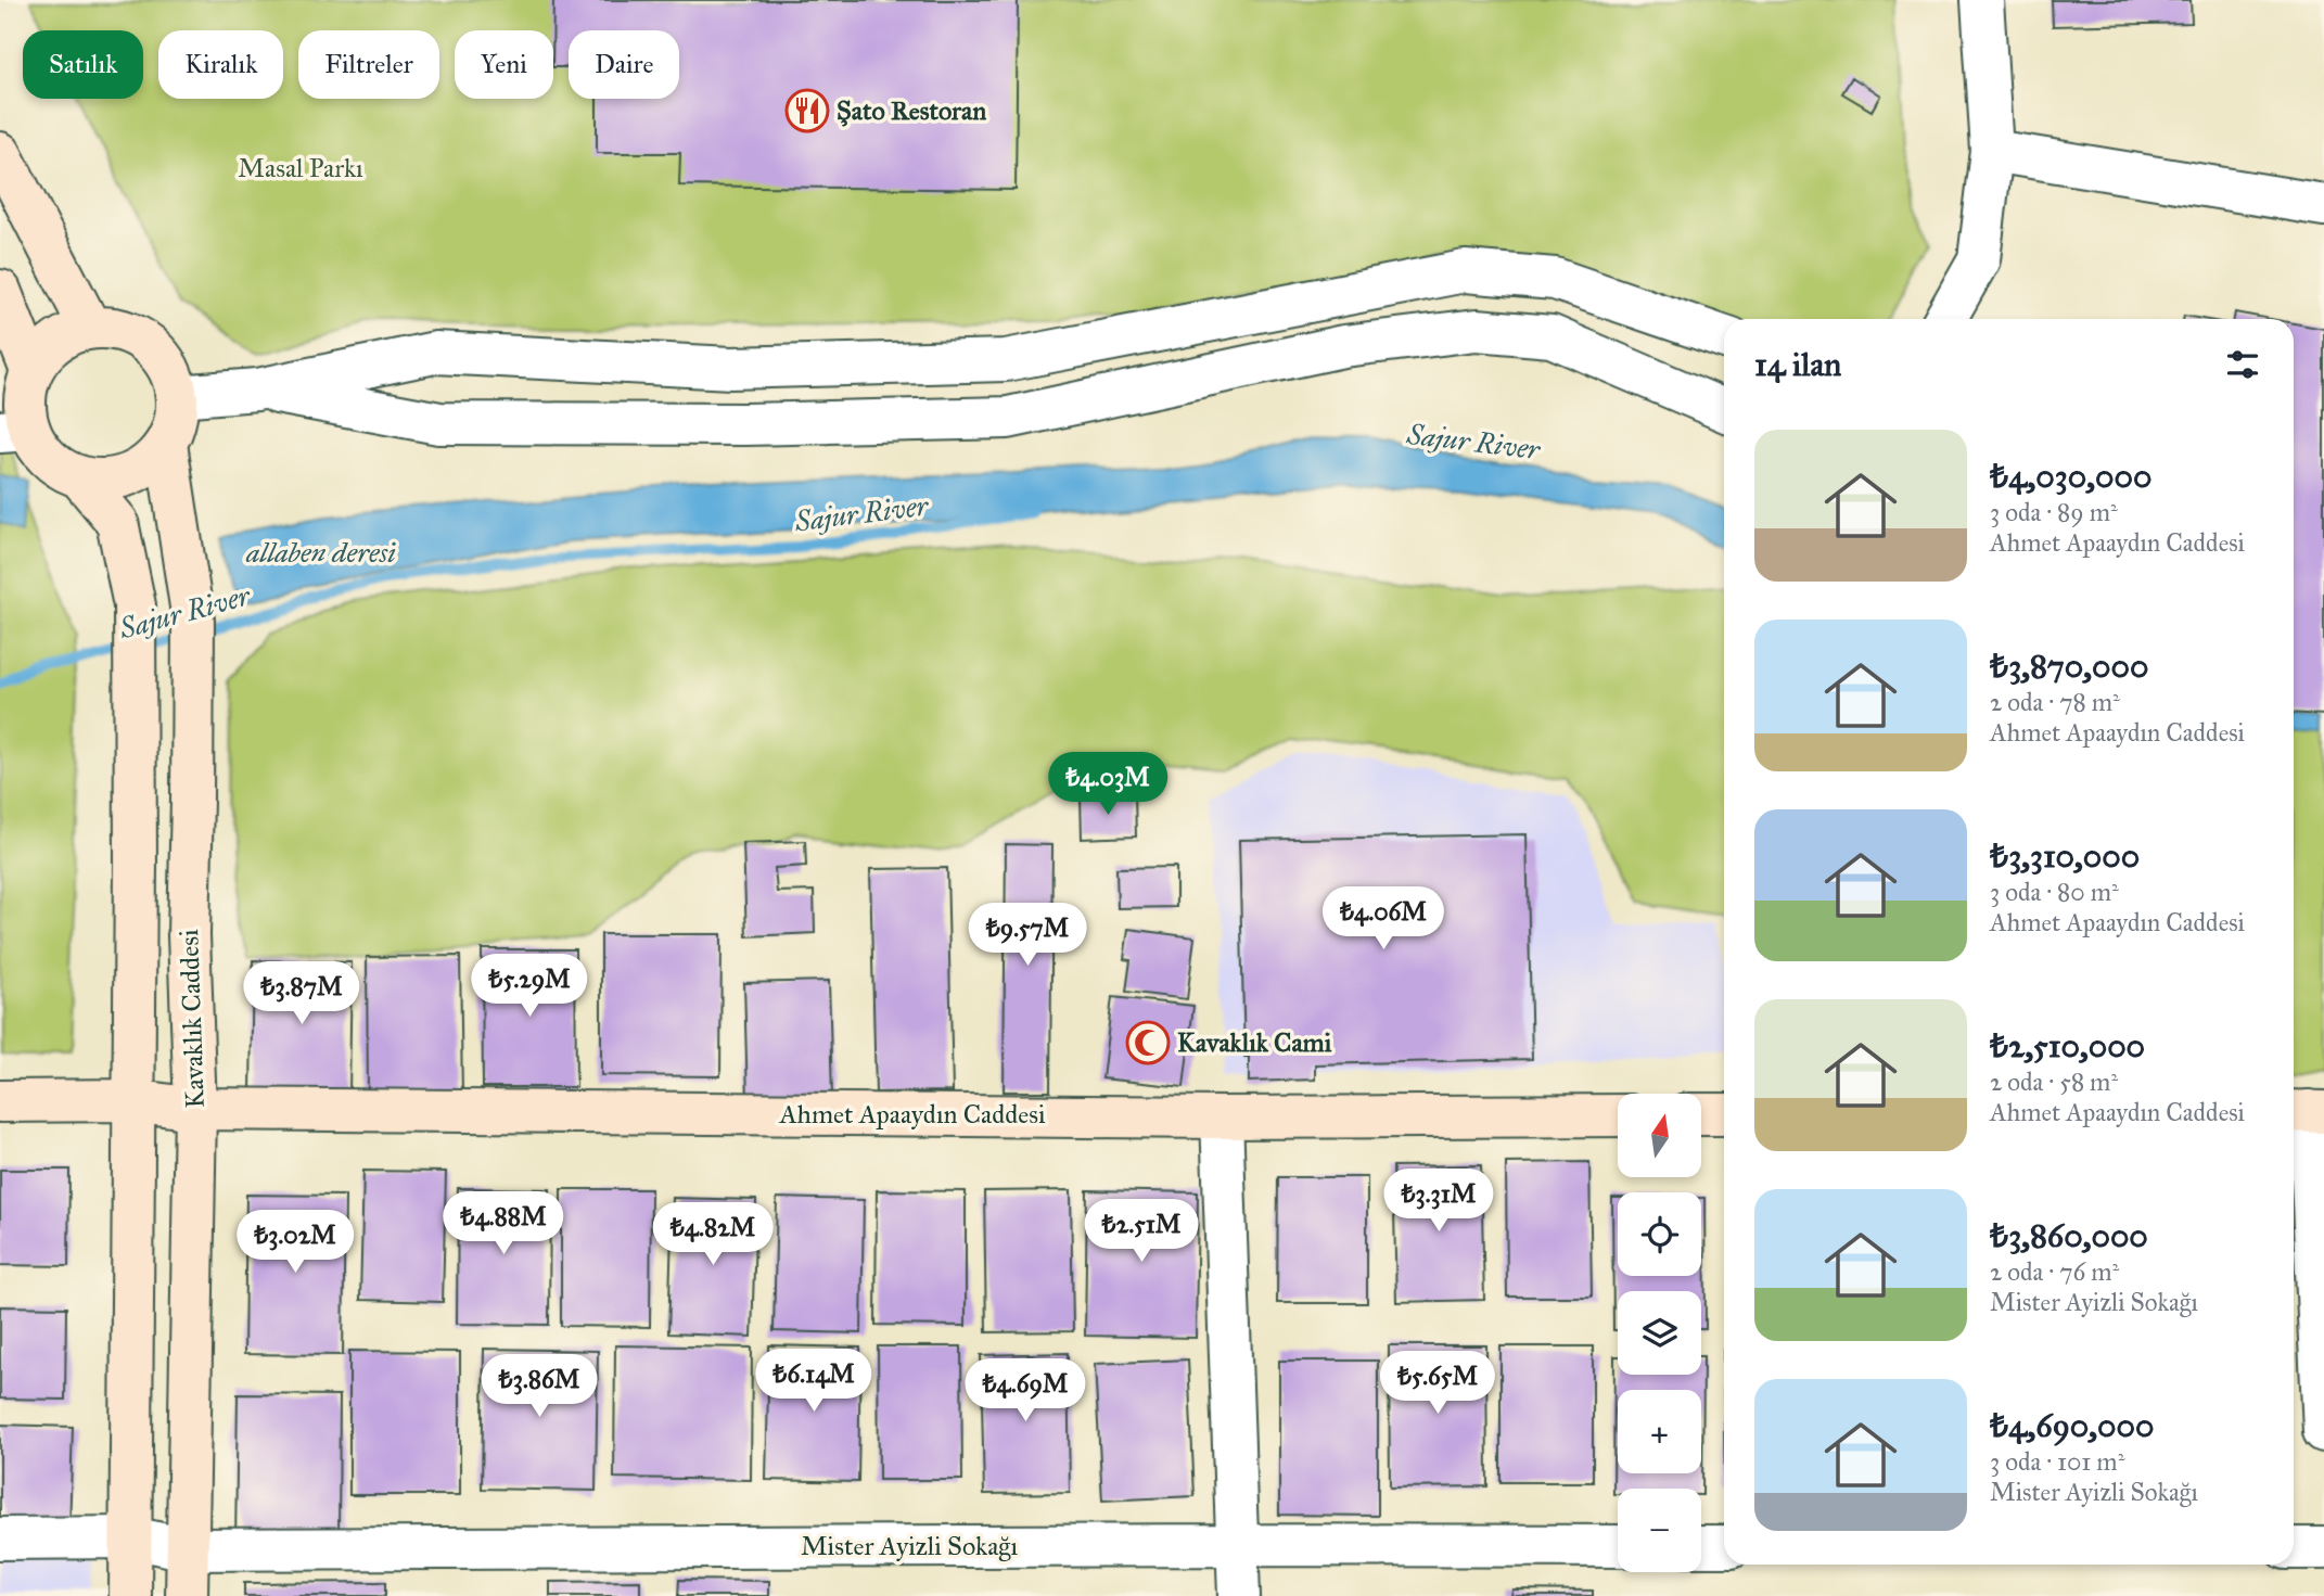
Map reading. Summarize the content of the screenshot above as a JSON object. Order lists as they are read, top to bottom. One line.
{"streets":{"street":["Kavaklık Caddesi","Ahmet Apaaydın Caddesi","Mister Ayizli Sokağı"]},"crossings":[["Kavaklık Caddesi","Ahmet Apaaydın Caddesi"],["Kavaklık Caddesi","Mister Ayizli Sokağı"]],"water":["Sajur River","allaben deresi"],"parks":["Masal Parkı"],"places":{"restaurant":["Şato Restoran"],"mosque":["Kavaklık Cami"]},"north":"top","page":{"chip":["Satılık","Kiralık","Filtreler","Yeni","Daire"],"heading":"14 ilan","list":[{"name":"₺4,030,000","note":"3 oda · 89 m² · Ahmet Apaaydın Caddesi"},{"name":"₺3,870,000","note":"2 oda · 78 m² · Ahmet Apaaydın Caddesi"},{"name":"₺3,310,000","note":"3 oda · 80 m² · Ahmet Apaaydın Caddesi"},{"name":"₺2,510,000","note":"2 oda · 58 m² · Ahmet Apaaydın Caddesi"},{"name":"₺3,860,000","note":"2 oda · 76 m² · Mister Ayizli Sokağı"},{"name":"₺4,690,000","note":"3 oda · 101 m² · Mister Ayizli Sokağı"}],"price":["₺4.03M","₺4.06M","₺9.57M","₺5.29M","₺3.87M","₺3.31M","₺4.88M","₺2.51M","₺4.82M","₺3.02M","₺6.14M","₺5.65M","₺3.86M","₺4.69M"],"map_buttons":["+","−"]}}
